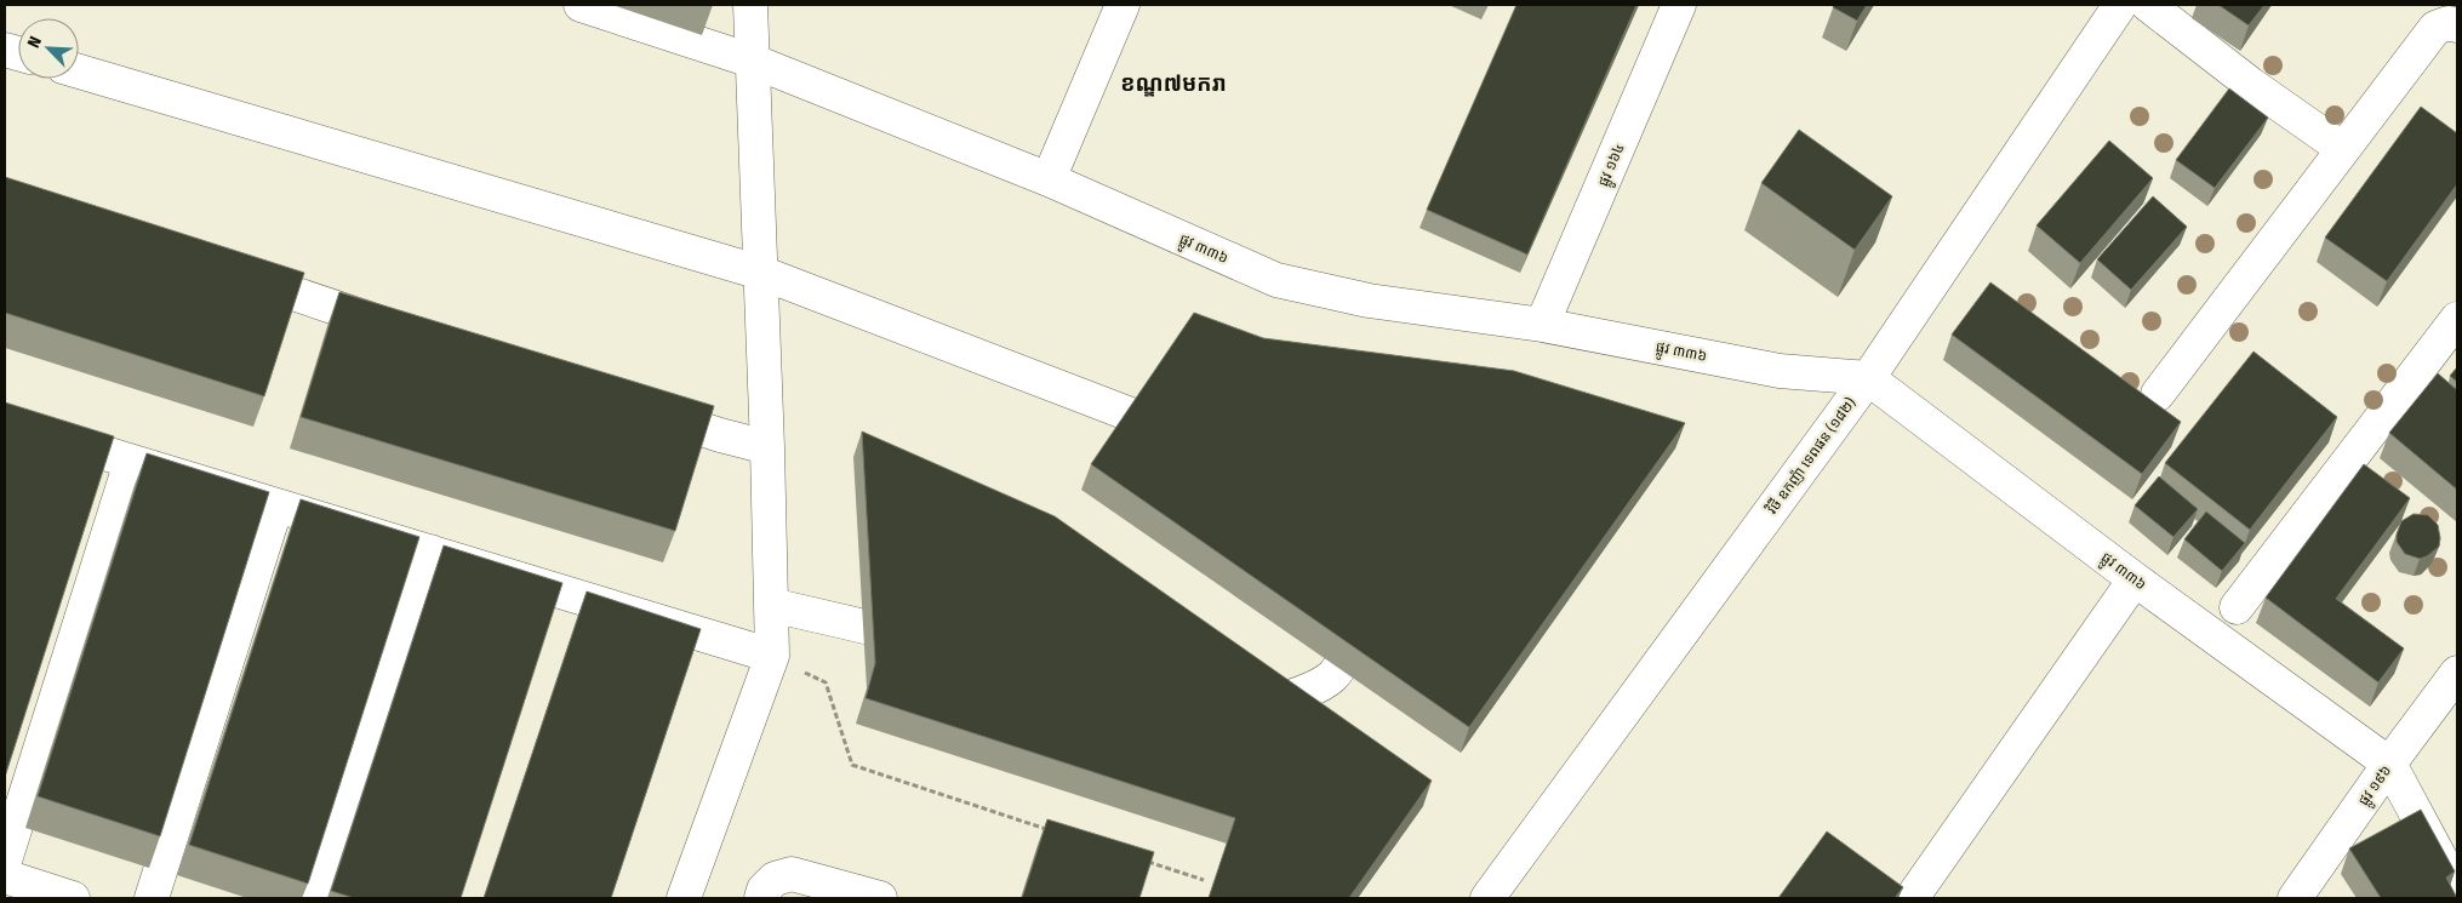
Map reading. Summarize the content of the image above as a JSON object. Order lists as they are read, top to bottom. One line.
{"streets":{"street":["ផ្លូវ ១៦៤","ផ្លូវ ៣៣៦","វិថី ឧកញ៉ា ទេពផន (១៨២)","ផ្លូវ ១៩៦"]},"crossings":[["ផ្លូវ ១៦៤","ផ្លូវ ៣៣៦"],["ផ្លូវ ៣៣៦","វិថី ឧកញ៉ា ទេពផន (១៨២)"],["ផ្លូវ ៣៣៦","ផ្លូវ ១៩៦"]],"districts":["ខណ្ឌ៧មករា"],"north":"top left"}
